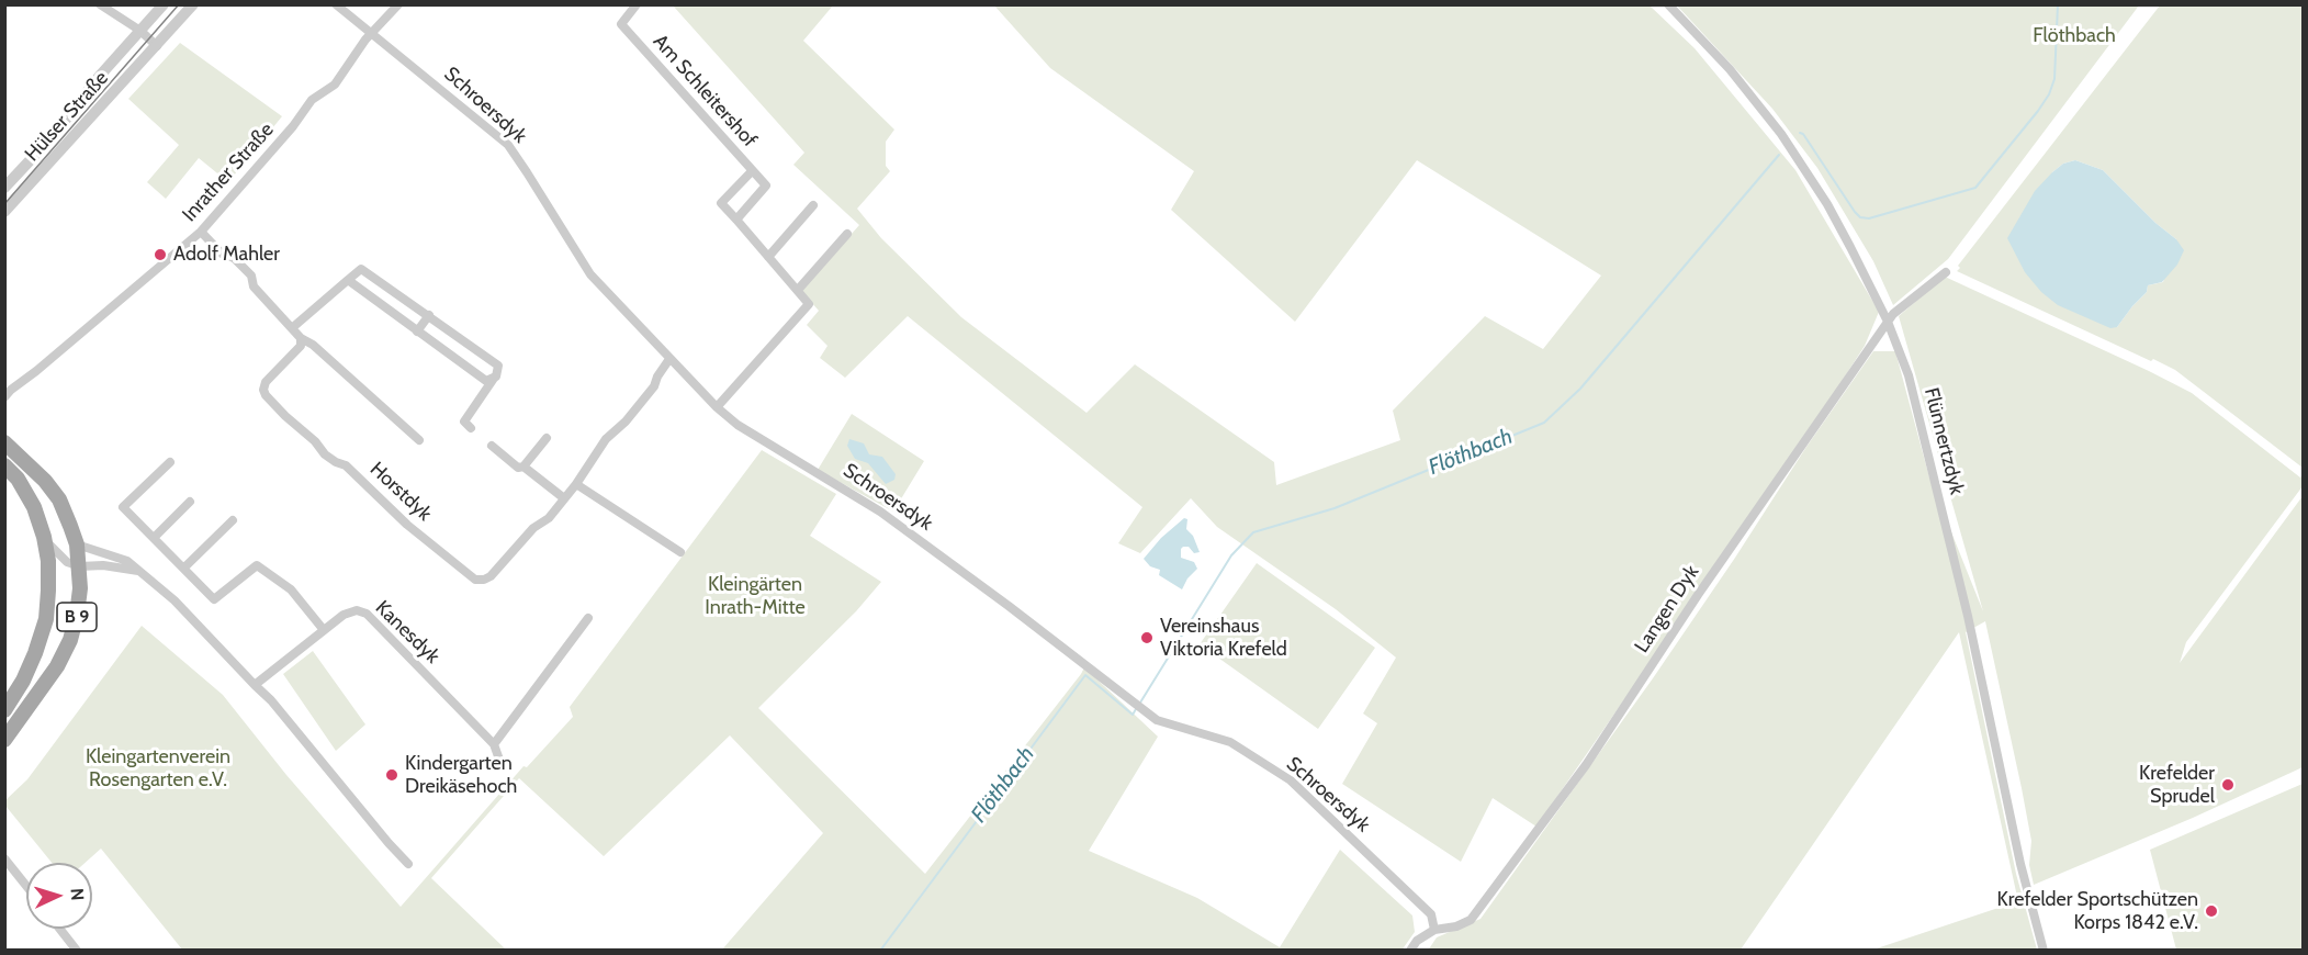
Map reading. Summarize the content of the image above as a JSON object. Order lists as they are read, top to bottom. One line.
{"streets":{"main road":["B 9"],"street":["Am Schleitershof","Schroersdyk","Hülser Straße","Inrather Straße","Flünnertzdyk","Horstdyk","Langen Dyk","Kanesdyk"]},"crossings":[["Schroersdyk","Inrather Straße"],["Schroersdyk","Horstdyk"],["Schroersdyk","Langen Dyk"],["Flünnertzdyk","Langen Dyk"]],"water":["Flöthbach"],"parks":["Flöthbach","Kleingärten Inrath-Mitte","Kleingartenverein Rosengarten e.V."],"places":["Adolf Mahler","Vereinshaus Viktoria Krefeld","Kindergarten Dreikäsehoch","Krefelder Sprudel","Krefelder Sportschützen Korps 1842 e.V."],"north":"right"}
